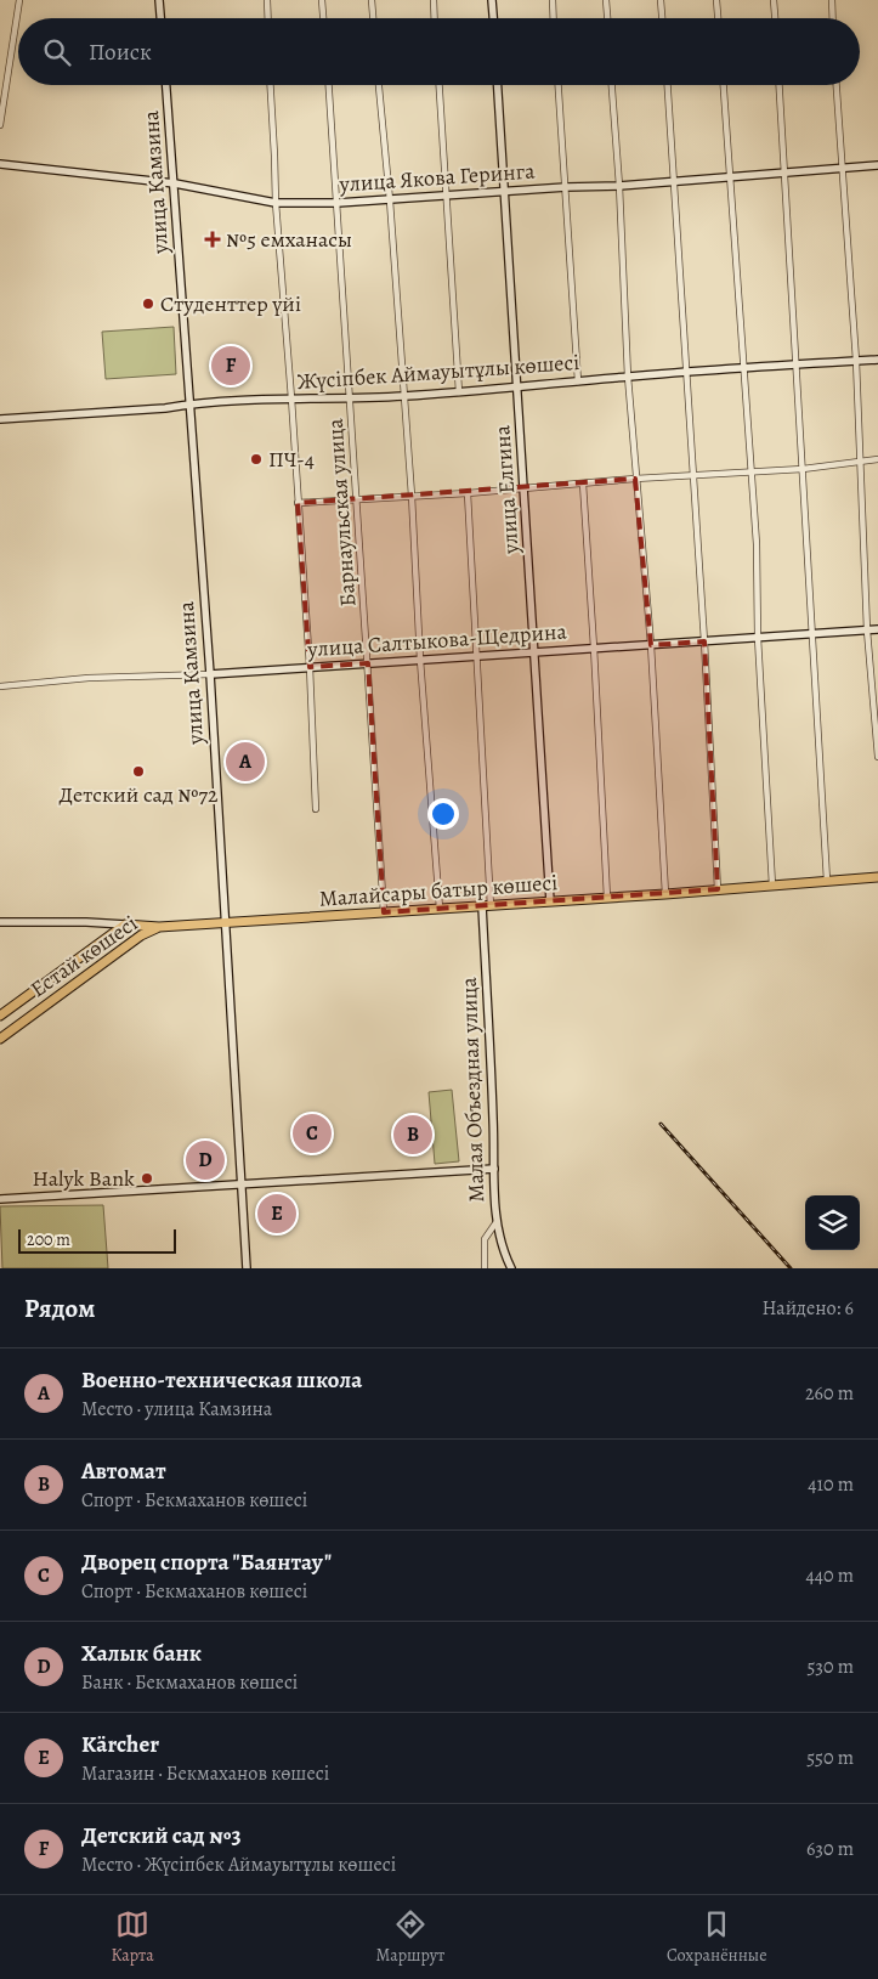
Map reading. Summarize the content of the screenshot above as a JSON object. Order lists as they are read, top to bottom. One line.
{"streets":{"main road":["Малайсары батыр көшесі","Естай көшесі"],"street":["улица Якова Геринга","улица Камзина","Жүсіпбек Аймауытұлы көшесі","улица Елгина","Барнаульская улица","улица Салтыкова-Щедрина","Малая Объездная улица"]},"crossings":[["улица Якова Геринга","улица Камзина"],["улица Якова Геринга","улица Елгина"],["улица Якова Геринга","Барнаульская улица"],["улица Камзина","Жүсіпбек Аймауытұлы көшесі"],["улица Камзина","улица Салтыкова-Щедрина"],["улица Камзина","Малайсары батыр көшесі"],["Жүсіпбек Аймауытұлы көшесі","улица Елгина"],["Жүсіпбек Аймауытұлы көшесі","Барнаульская улица"],["улица Елгина","улица Салтыкова-Щедрина"],["улица Елгина","Малайсары батыр көшесі"],["Барнаульская улица","улица Салтыкова-Щедрина"],["Барнаульская улица","Малайсары батыр көшесі"],["Малайсары батыр көшесі","Естай көшесі"],["Малайсары батыр көшесі","Малая Объездная улица"]],"places":{"health":["№5 емханасы"],"other":["Студенттер үйі","ПЧ-4","Детский сад №72","Halyk Bank"]},"scale_bar":"200 m","page":{"search":"Поиск","pins":["F","A","C","B","D","E"],"scale":"200 m","heading":["Рядом","Найдено: 6"],"list":[{"mark":"A","name":"Военно-техническая школа","note":"Место · улица Камзина","value":"260 m"},{"mark":"B","name":"Автомат","note":"Спорт · Бекмаханов көшесі","value":"410 m"},{"mark":"C","name":"Дворец спорта \"Баянтау\"","note":"Спорт · Бекмаханов көшесі","value":"440 m"},{"mark":"D","name":"Халык банк","note":"Банк · Бекмаханов көшесі","value":"530 m"},{"mark":"E","name":"Kärcher","note":"Магазин · Бекмаханов көшесі","value":"550 m"},{"mark":"F","name":"Детский сад №3","note":"Место · Жүсіпбек Аймауытұлы көшесі","value":"630 m"}],"nav":["Карта","Маршрут","Сохранённые"]}}
